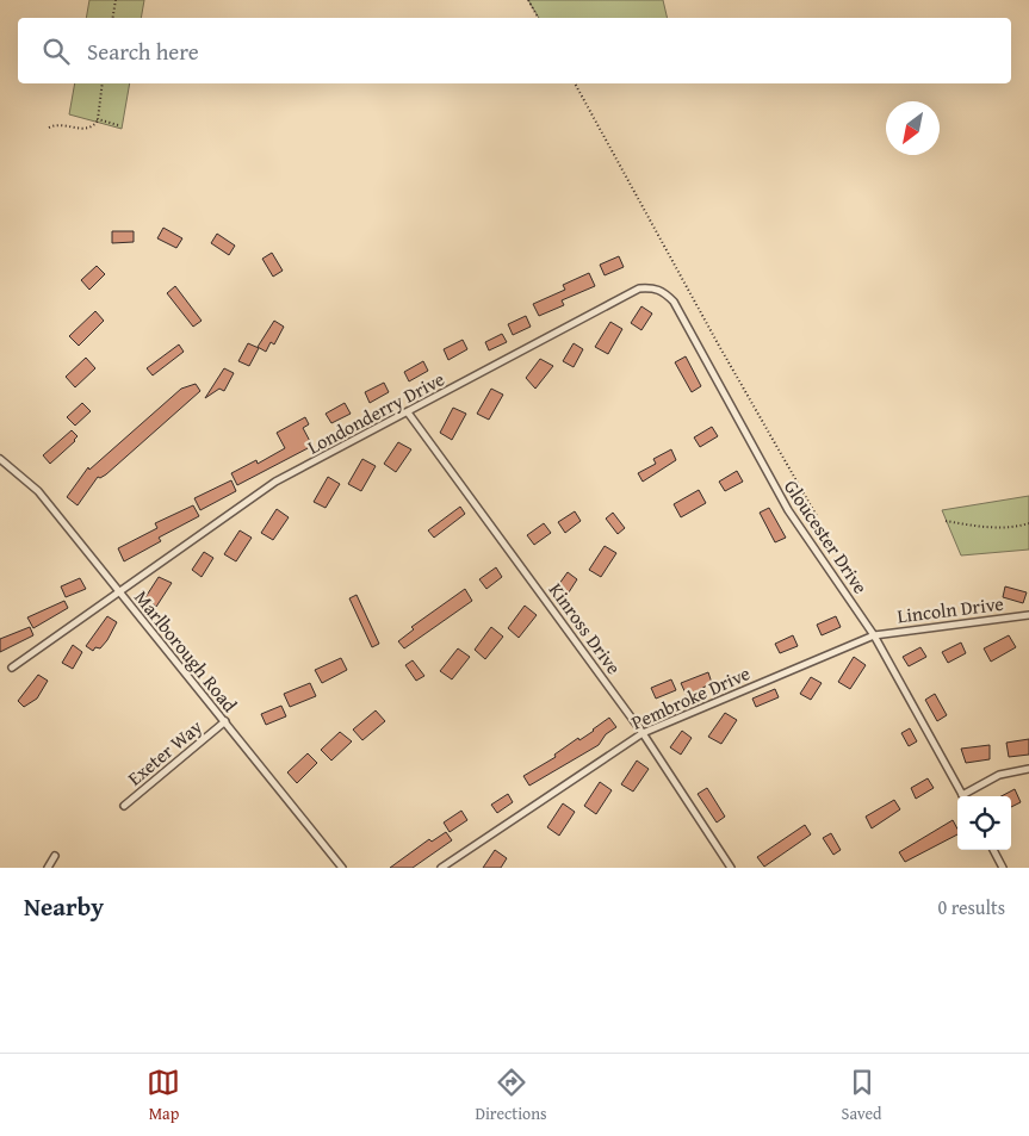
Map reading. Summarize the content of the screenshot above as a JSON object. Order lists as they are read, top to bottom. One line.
{"streets":{"lane":["Londonderry Drive","Gloucester Drive","Lincoln Drive","Kinross Drive","Marlborough Road","Pembroke Drive","Exeter Way"]},"crossings":[["Londonderry Drive","Gloucester Drive"],["Londonderry Drive","Kinross Drive"],["Londonderry Drive","Marlborough Road"],["Gloucester Drive","Lincoln Drive"],["Gloucester Drive","Pembroke Drive"],["Lincoln Drive","Pembroke Drive"],["Kinross Drive","Pembroke Drive"],["Marlborough Road","Exeter Way"]],"north":"bottom left","page":{"search":"Search here","heading":["Nearby","0 results"],"nav":["Map","Directions","Saved"]}}
